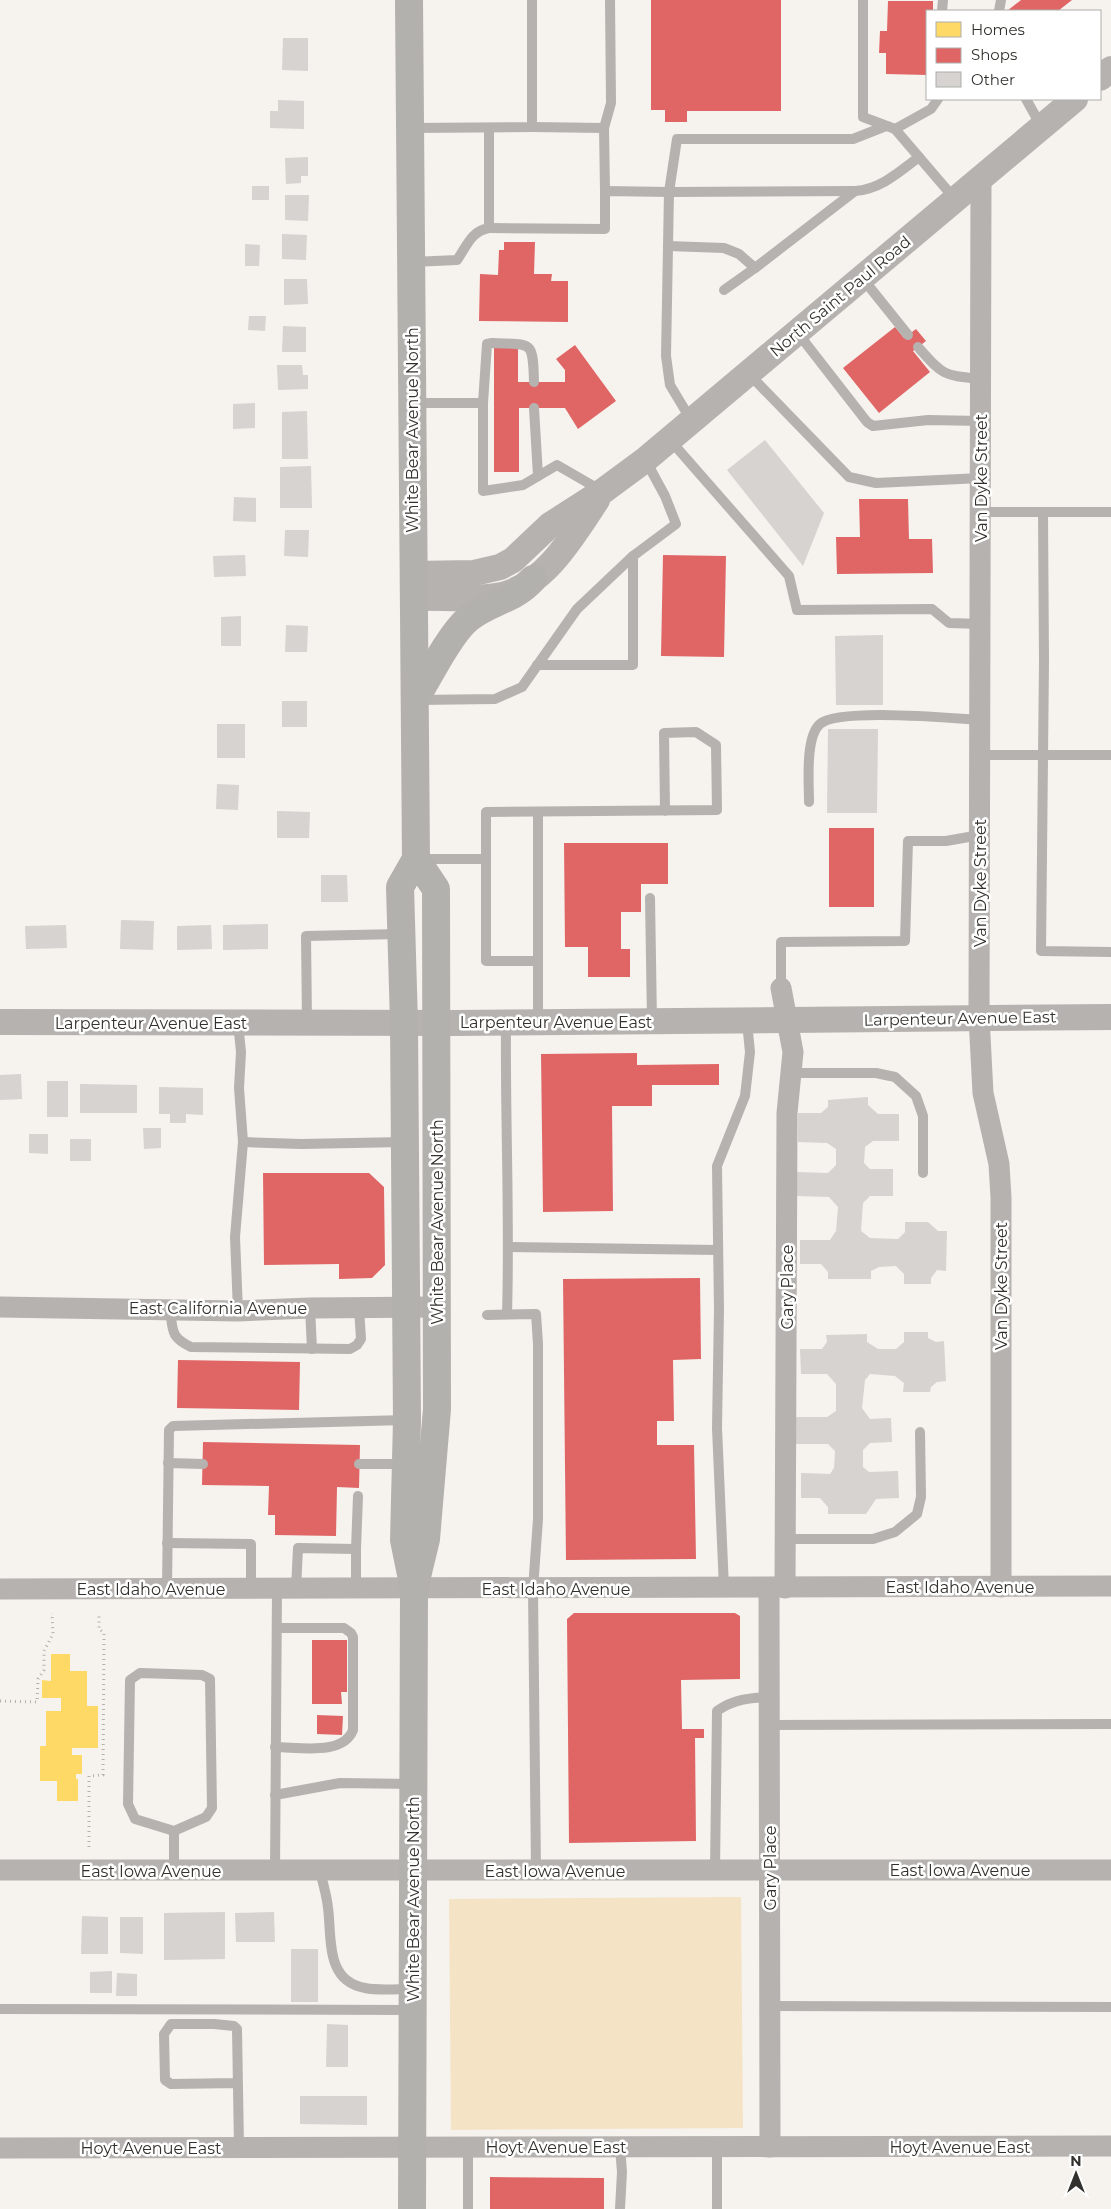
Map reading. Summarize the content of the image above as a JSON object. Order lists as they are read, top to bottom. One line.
{"streets":{"main road":["White Bear Avenue North"],"street":["North Saint Paul Road","Van Dyke Street","Larpenteur Avenue East","Gary Place","East California Avenue","East Idaho Avenue","East Iowa Avenue","Hoyt Avenue East"]},"crossings":[["North Saint Paul Road","White Bear Avenue North"],["North Saint Paul Road","Van Dyke Street"],["White Bear Avenue North","Larpenteur Avenue East"],["White Bear Avenue North","East California Avenue"],["White Bear Avenue North","East Idaho Avenue"],["White Bear Avenue North","East Iowa Avenue"],["White Bear Avenue North","Hoyt Avenue East"],["Van Dyke Street","Larpenteur Avenue East"],["Van Dyke Street","East Idaho Avenue"],["Larpenteur Avenue East","Gary Place"],["Gary Place","East Idaho Avenue"],["Gary Place","East Iowa Avenue"],["Gary Place","Hoyt Avenue East"]],"legend":["Homes","Shops","Other"],"north":"top"}
